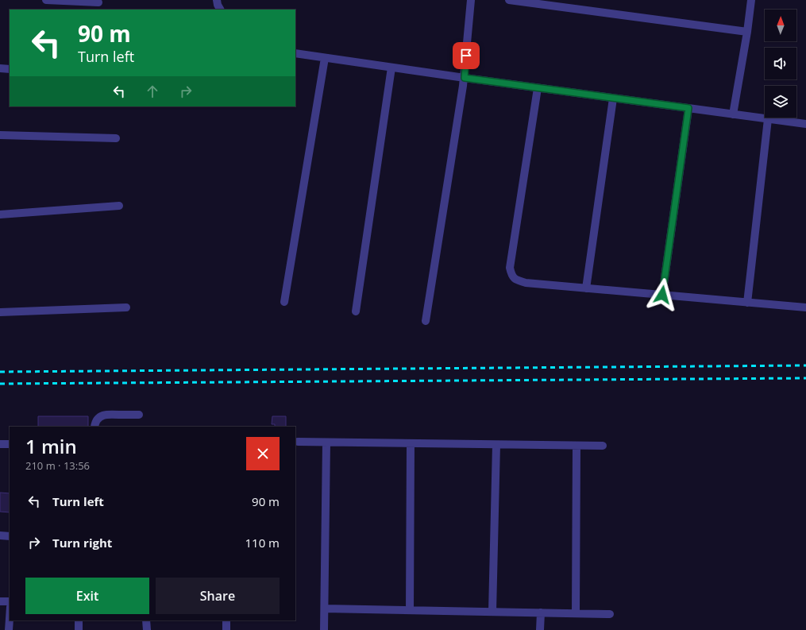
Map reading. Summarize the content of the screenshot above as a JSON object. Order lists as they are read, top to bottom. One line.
{"north":"top","page":{"turn":["90 m","Turn left"],"heading":["1 min","210 m · 13:56"],"list":[{"name":"Turn left","value":"90 m"},{"name":"Turn right","value":"110 m"}],"buttons":["Exit","Share"]}}
